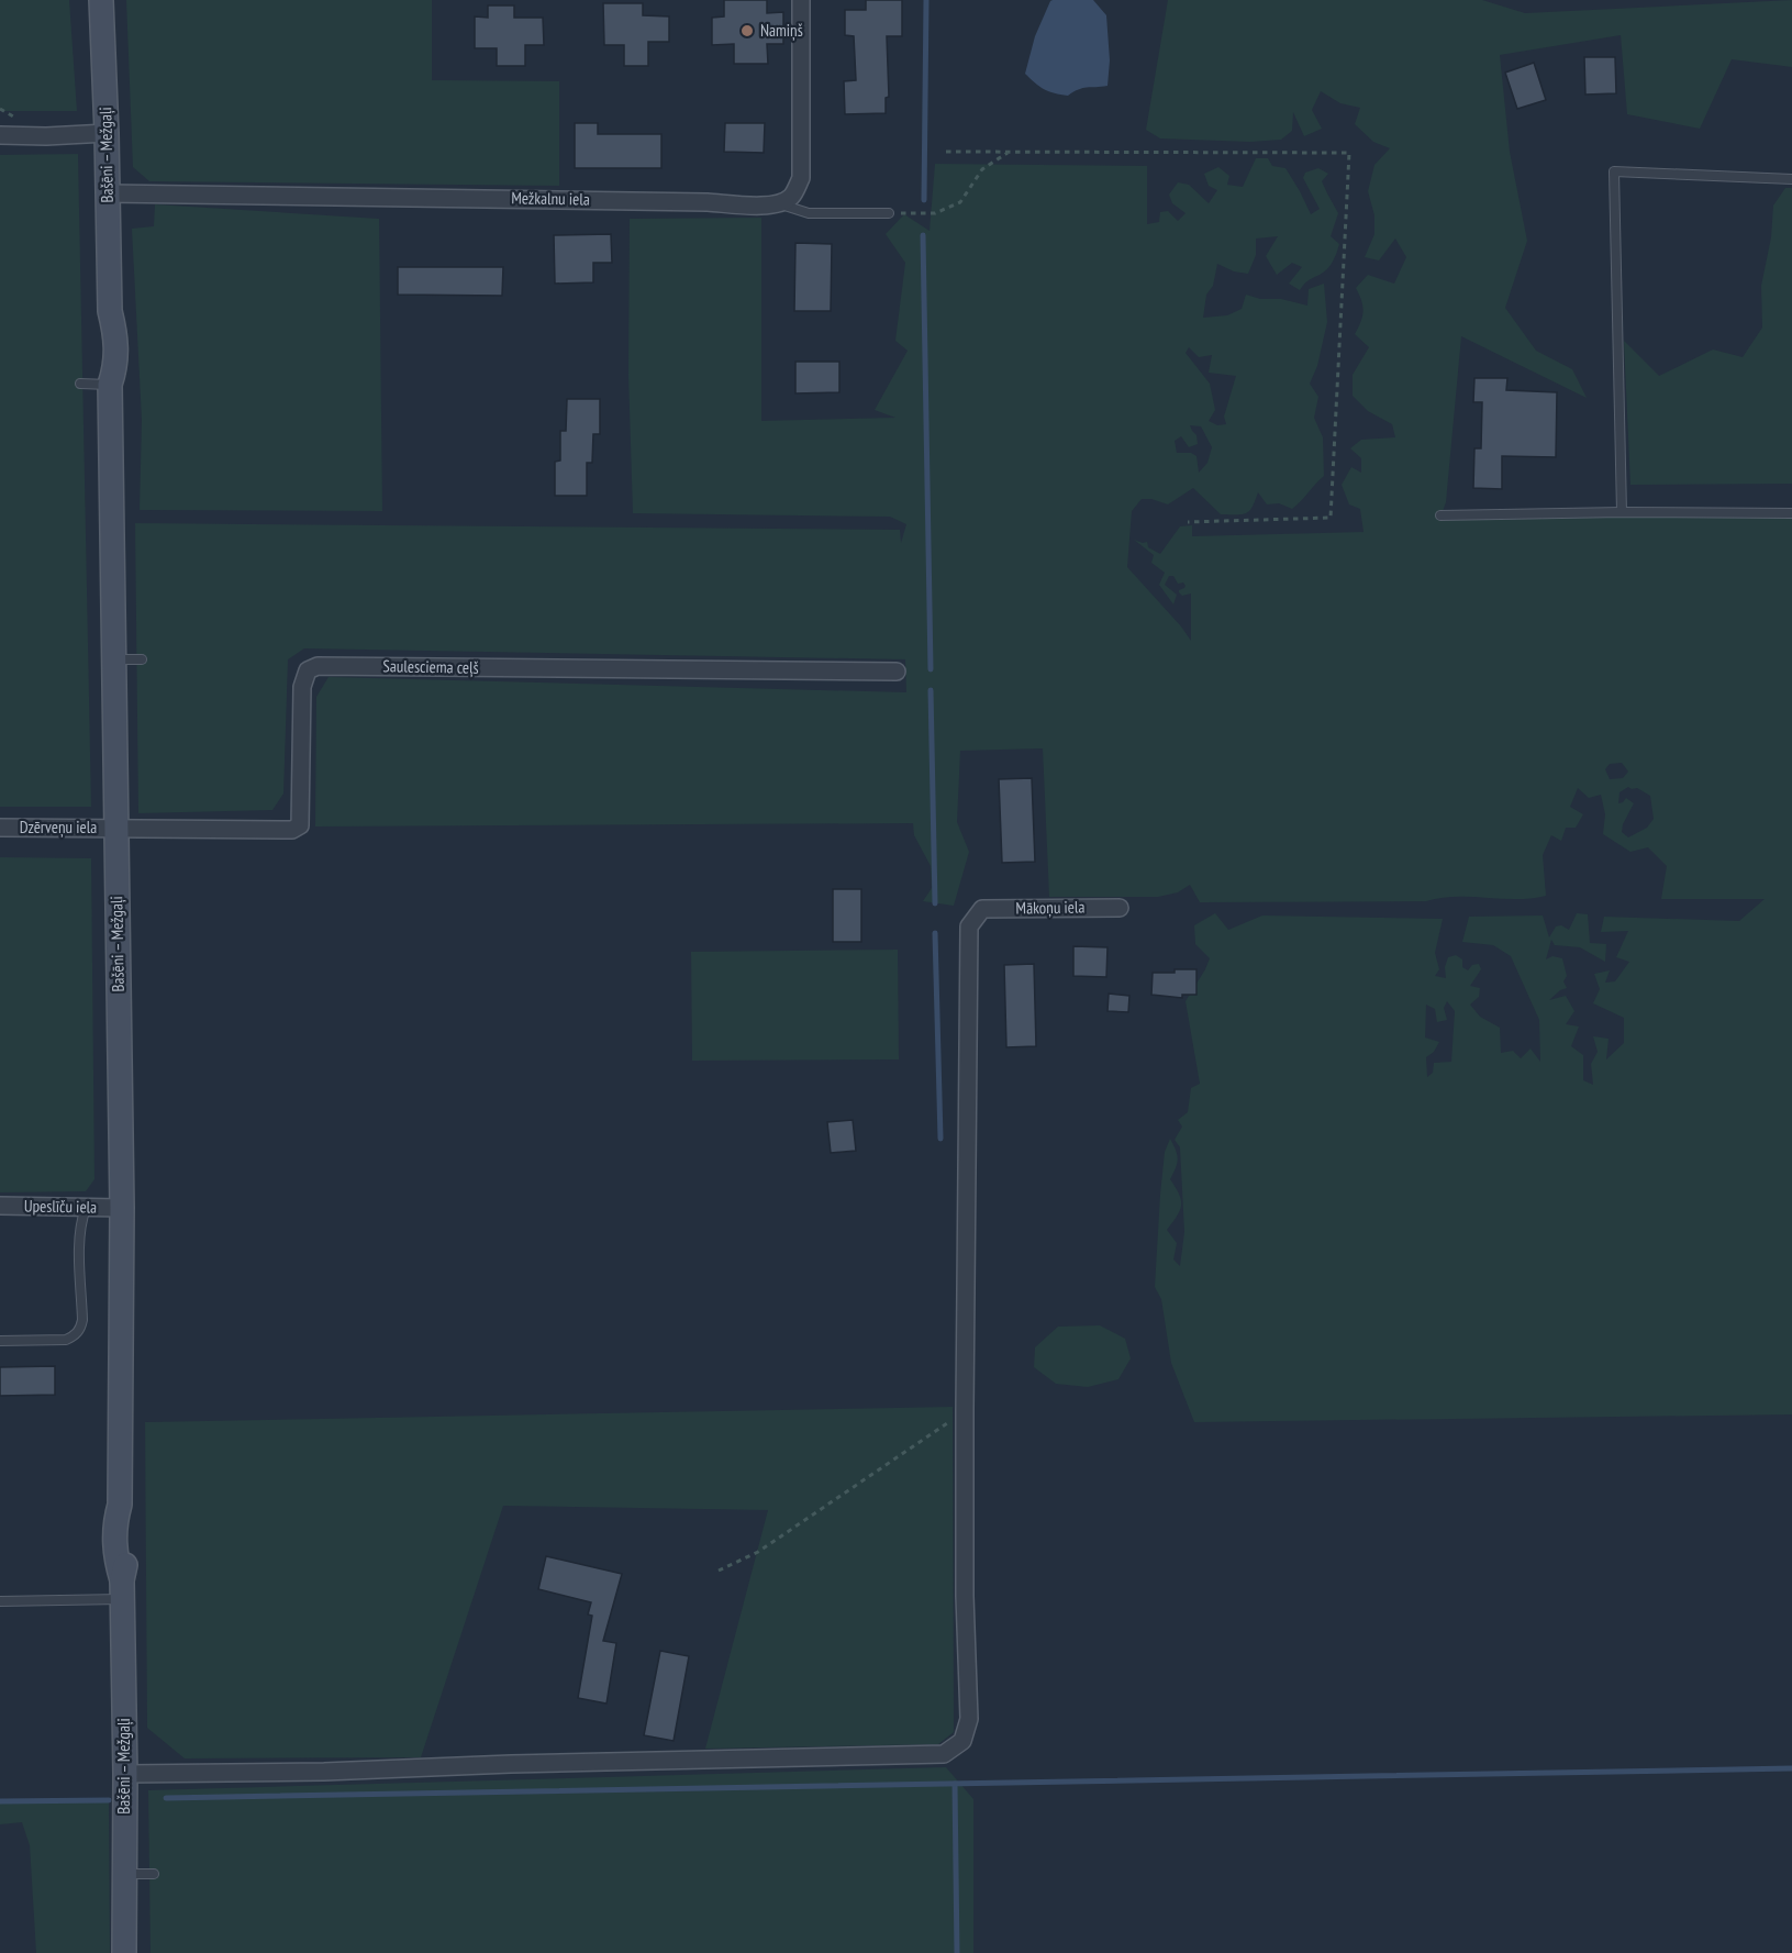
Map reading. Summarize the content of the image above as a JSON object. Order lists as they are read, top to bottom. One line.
{"streets":{"street":["Bašēni – Mežgaļi","Mežkalnu iela","Saulesciema ceļš","Dzērveņu iela","Mākoņu iela","Upeslīču iela"]},"crossings":[["Bašēni – Mežgaļi","Mežkalnu iela"],["Bašēni – Mežgaļi","Saulesciema ceļš"],["Bašēni – Mežgaļi","Dzērveņu iela"],["Bašēni – Mežgaļi","Upeslīču iela"],["Saulesciema ceļš","Dzērveņu iela"]],"places":["Namiņš"]}
